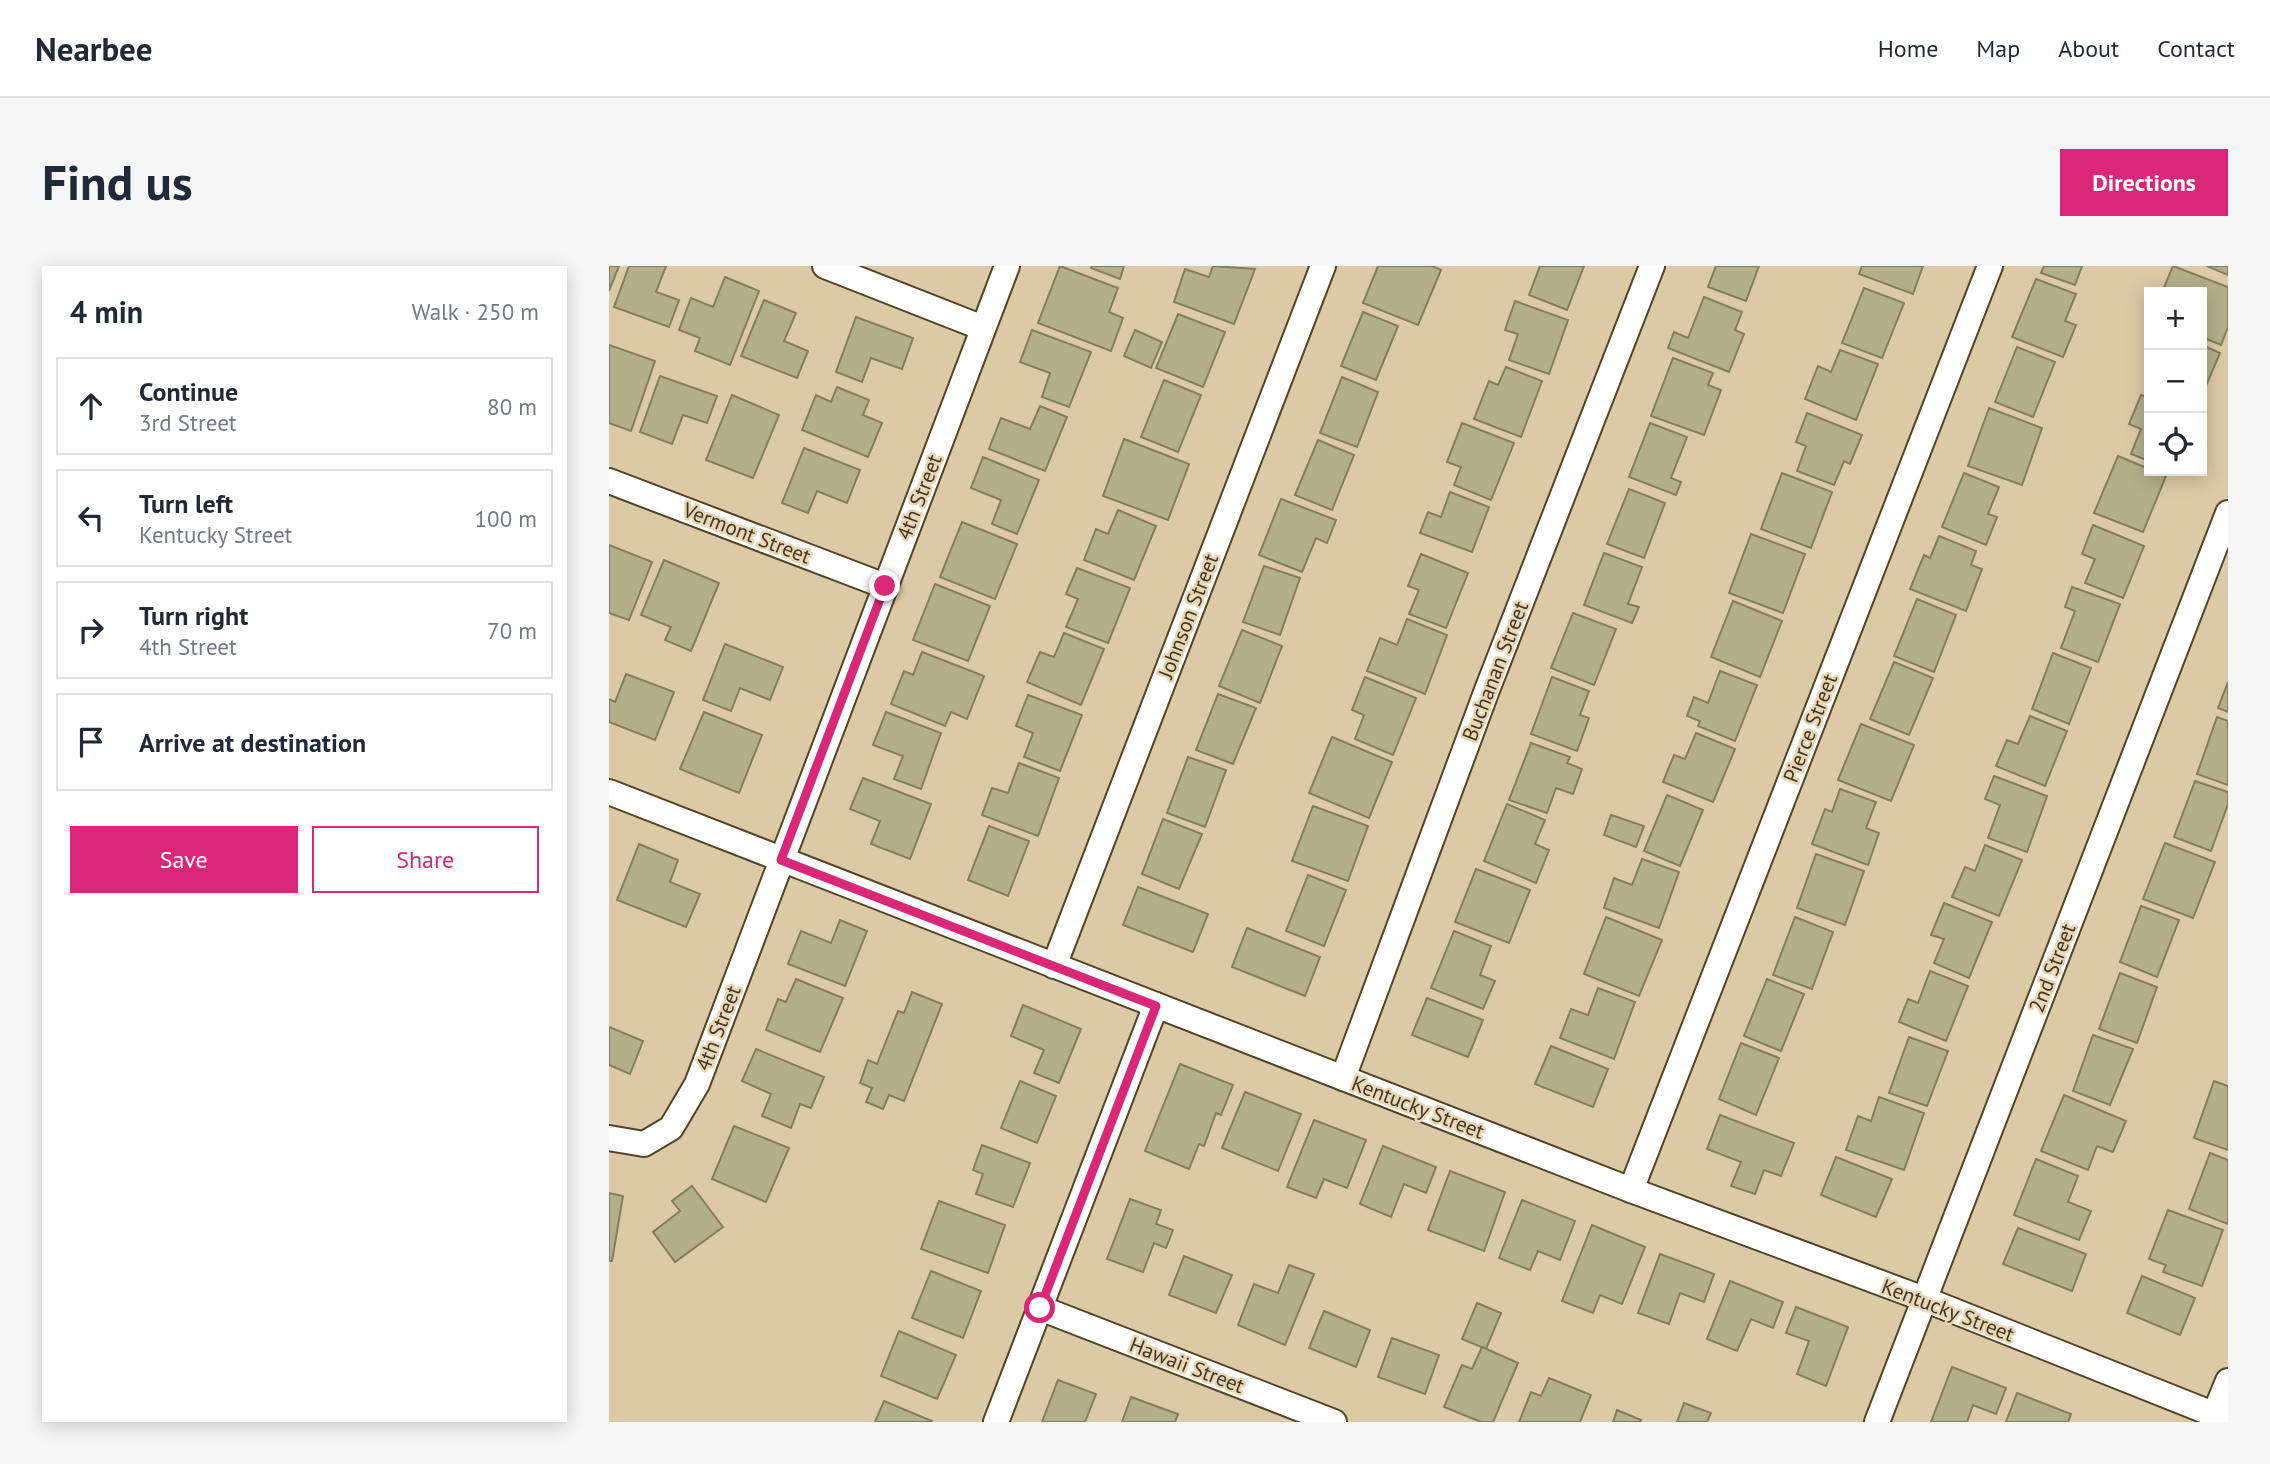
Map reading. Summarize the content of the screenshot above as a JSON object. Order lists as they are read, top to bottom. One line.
{"streets":{"street":["4th Street","Vermont Street","Johnson Street","Buchanan Street","Pierce Street","2nd Street","Kentucky Street","Hawaii Street"]},"crossings":[["4th Street","Vermont Street"],["4th Street","Kentucky Street"],["Johnson Street","Kentucky Street"],["Buchanan Street","Kentucky Street"],["Pierce Street","Kentucky Street"],["2nd Street","Kentucky Street"]],"page":{"header":"Nearbee","nav":["Home","Map","About","Contact"],"buttons":["Directions",["Save","Share"]],"title":"Find us","heading":["4 min","Walk · 250 m"],"map_buttons":["+","−"],"list":[["Continue","3rd Street","80 m"],["Turn left","Kentucky Street","100 m"],["Turn right","4th Street","70 m"],"Arrive at destination"]}}
